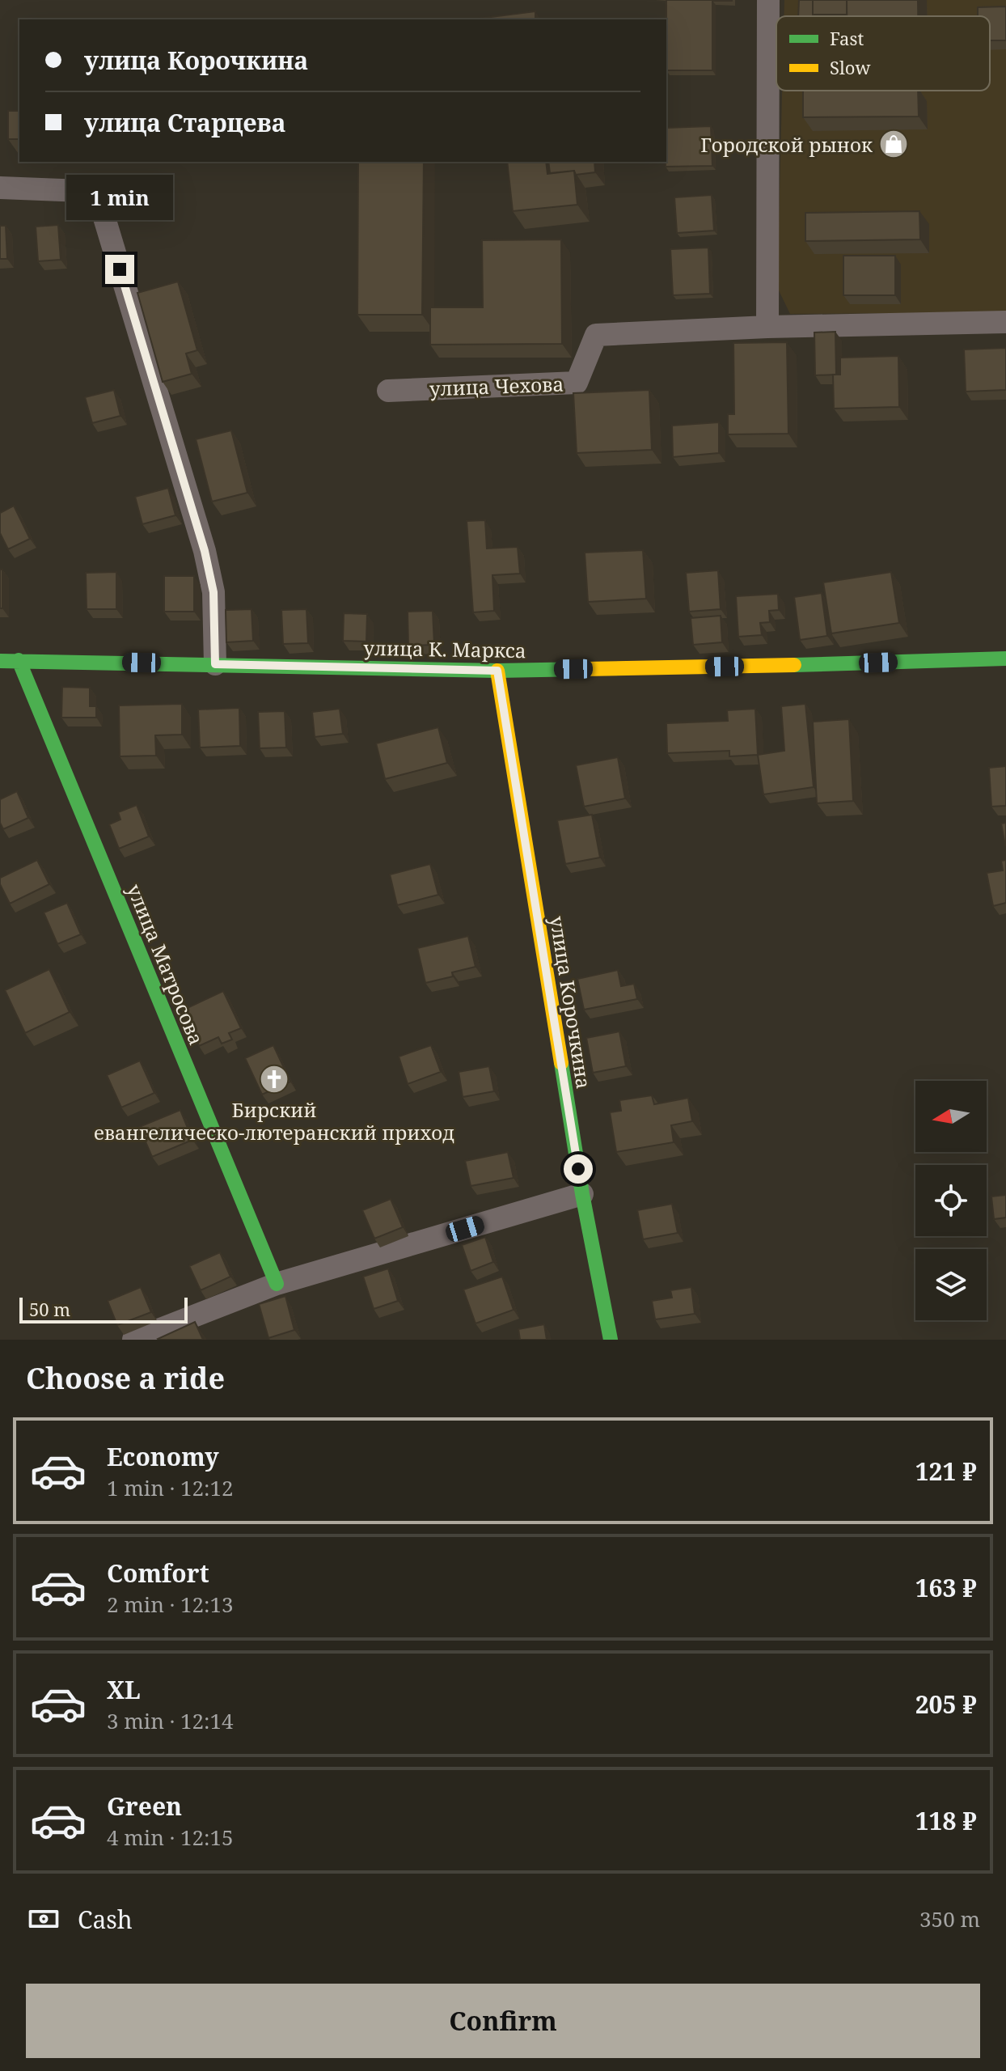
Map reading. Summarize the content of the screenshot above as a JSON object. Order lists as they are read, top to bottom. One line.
{"streets":{"street":["улица Чехова","улица К. Маркса","улица Матросова","улица Корочкина"]},"crossings":[["улица К. Маркса","улица Матросова"],["улица К. Маркса","улица Корочкина"]],"places":{"shop":["Городской рынок"],"church":["Бирский евангелическо-лютеранский приход"]},"legend":["Fast","Slow"],"scale_bar":"50 m","north":"left","page":{"banner":["улица Корочкина","улица Старцева"],"bubble":"1 min","scale":"50 m","heading":"Choose a ride","list":[{"name":"Economy","note":"1 min · 12:12","value":"121 ₽"},{"name":"Comfort","note":"2 min · 12:13","value":"163 ₽"},{"name":"XL","note":"3 min · 12:14","value":"205 ₽"},{"name":"Green","note":"4 min · 12:15","value":"118 ₽"}],"pay":["Cash","350 m"],"buttons":"Confirm"}}
